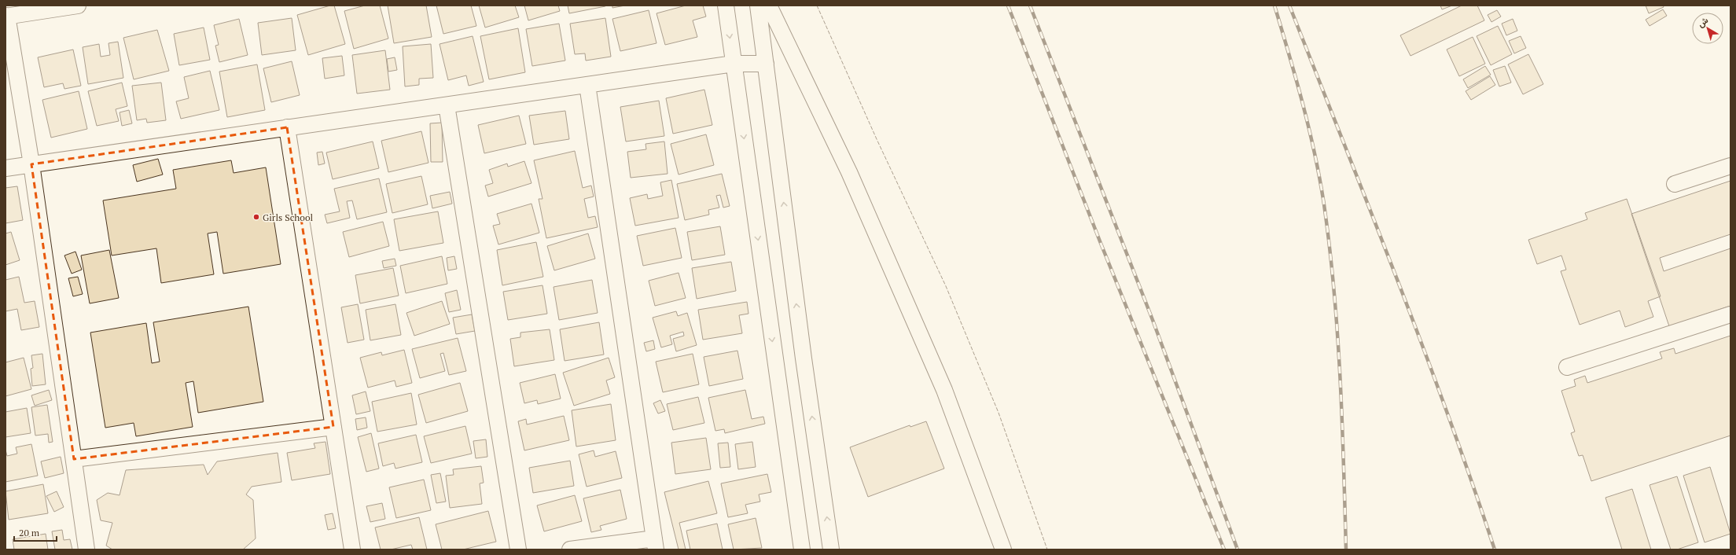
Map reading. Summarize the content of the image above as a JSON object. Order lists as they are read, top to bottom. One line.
{"places":["Girls School"],"scale_bar":"20 m","north":"top left"}
